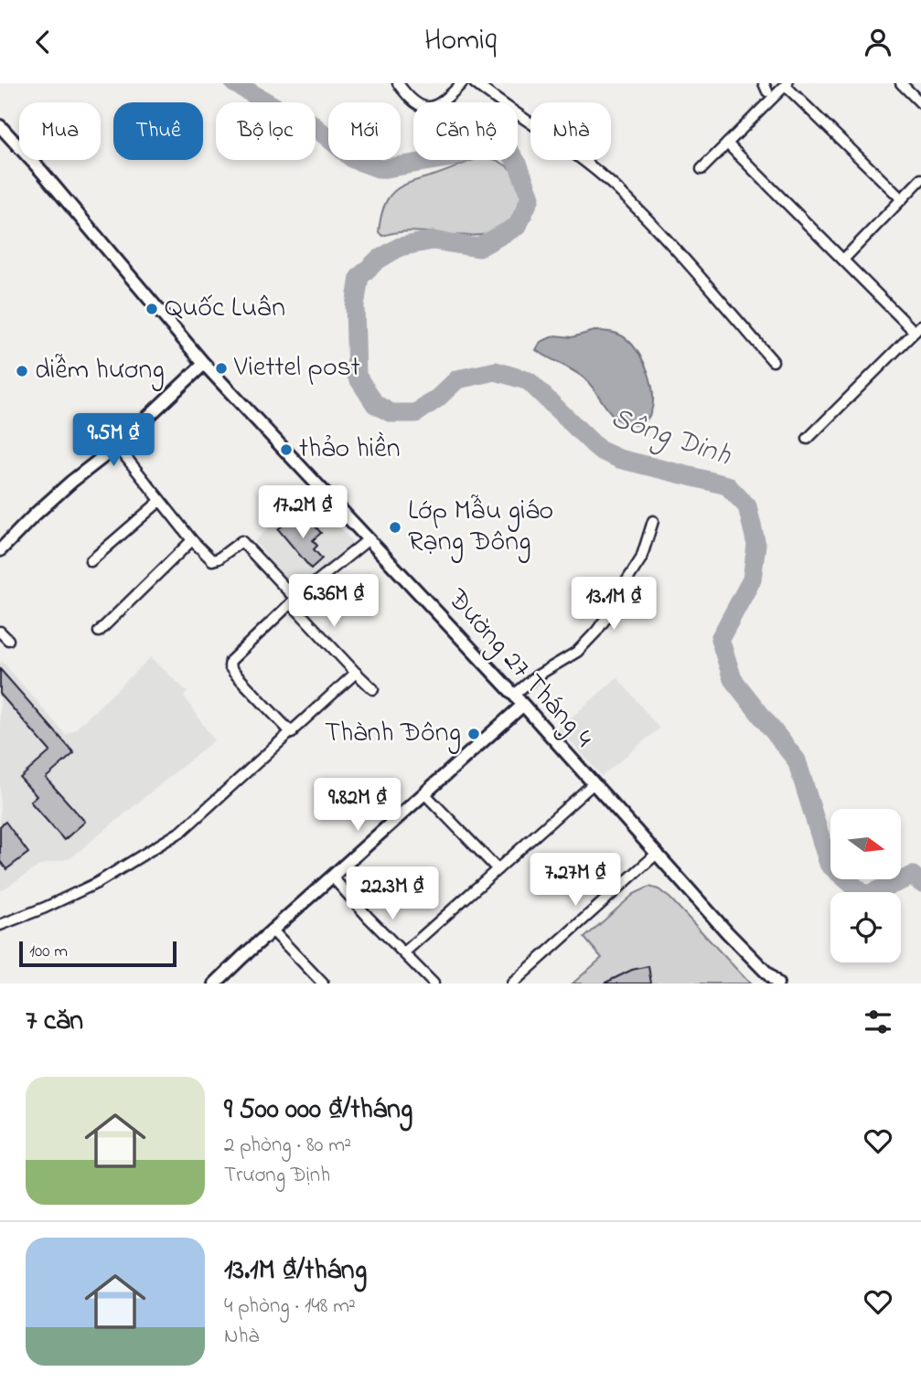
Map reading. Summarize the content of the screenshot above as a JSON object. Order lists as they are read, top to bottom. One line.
{"streets":{"street":["Đường 27 Tháng 4"]},"water":["Sông Dinh"],"places":["Quốc Luân","Viettel post","diễm hương","thảo hiền","Lớp Mẫu giáo Rạng Đông","Thành Đông"],"scale_bar":"100 m","north":"right","page":{"header":"Homiq","chip":["Mua","Thuê","Bộ lọc","Mới","Căn hộ","Nhà"],"price":["9.5M ₫","17.2M ₫","6.36M ₫","13.1M ₫","9.82M ₫","7.27M ₫","22.3M ₫"],"scale":"100 m","heading":"7 căn","list":[{"name":"9 500 000 ₫/tháng","note":"2 phòng · 80 m² · Trương Định"},{"name":"13.1M ₫/tháng","note":"4 phòng · 148 m² · Nhà"}]}}
